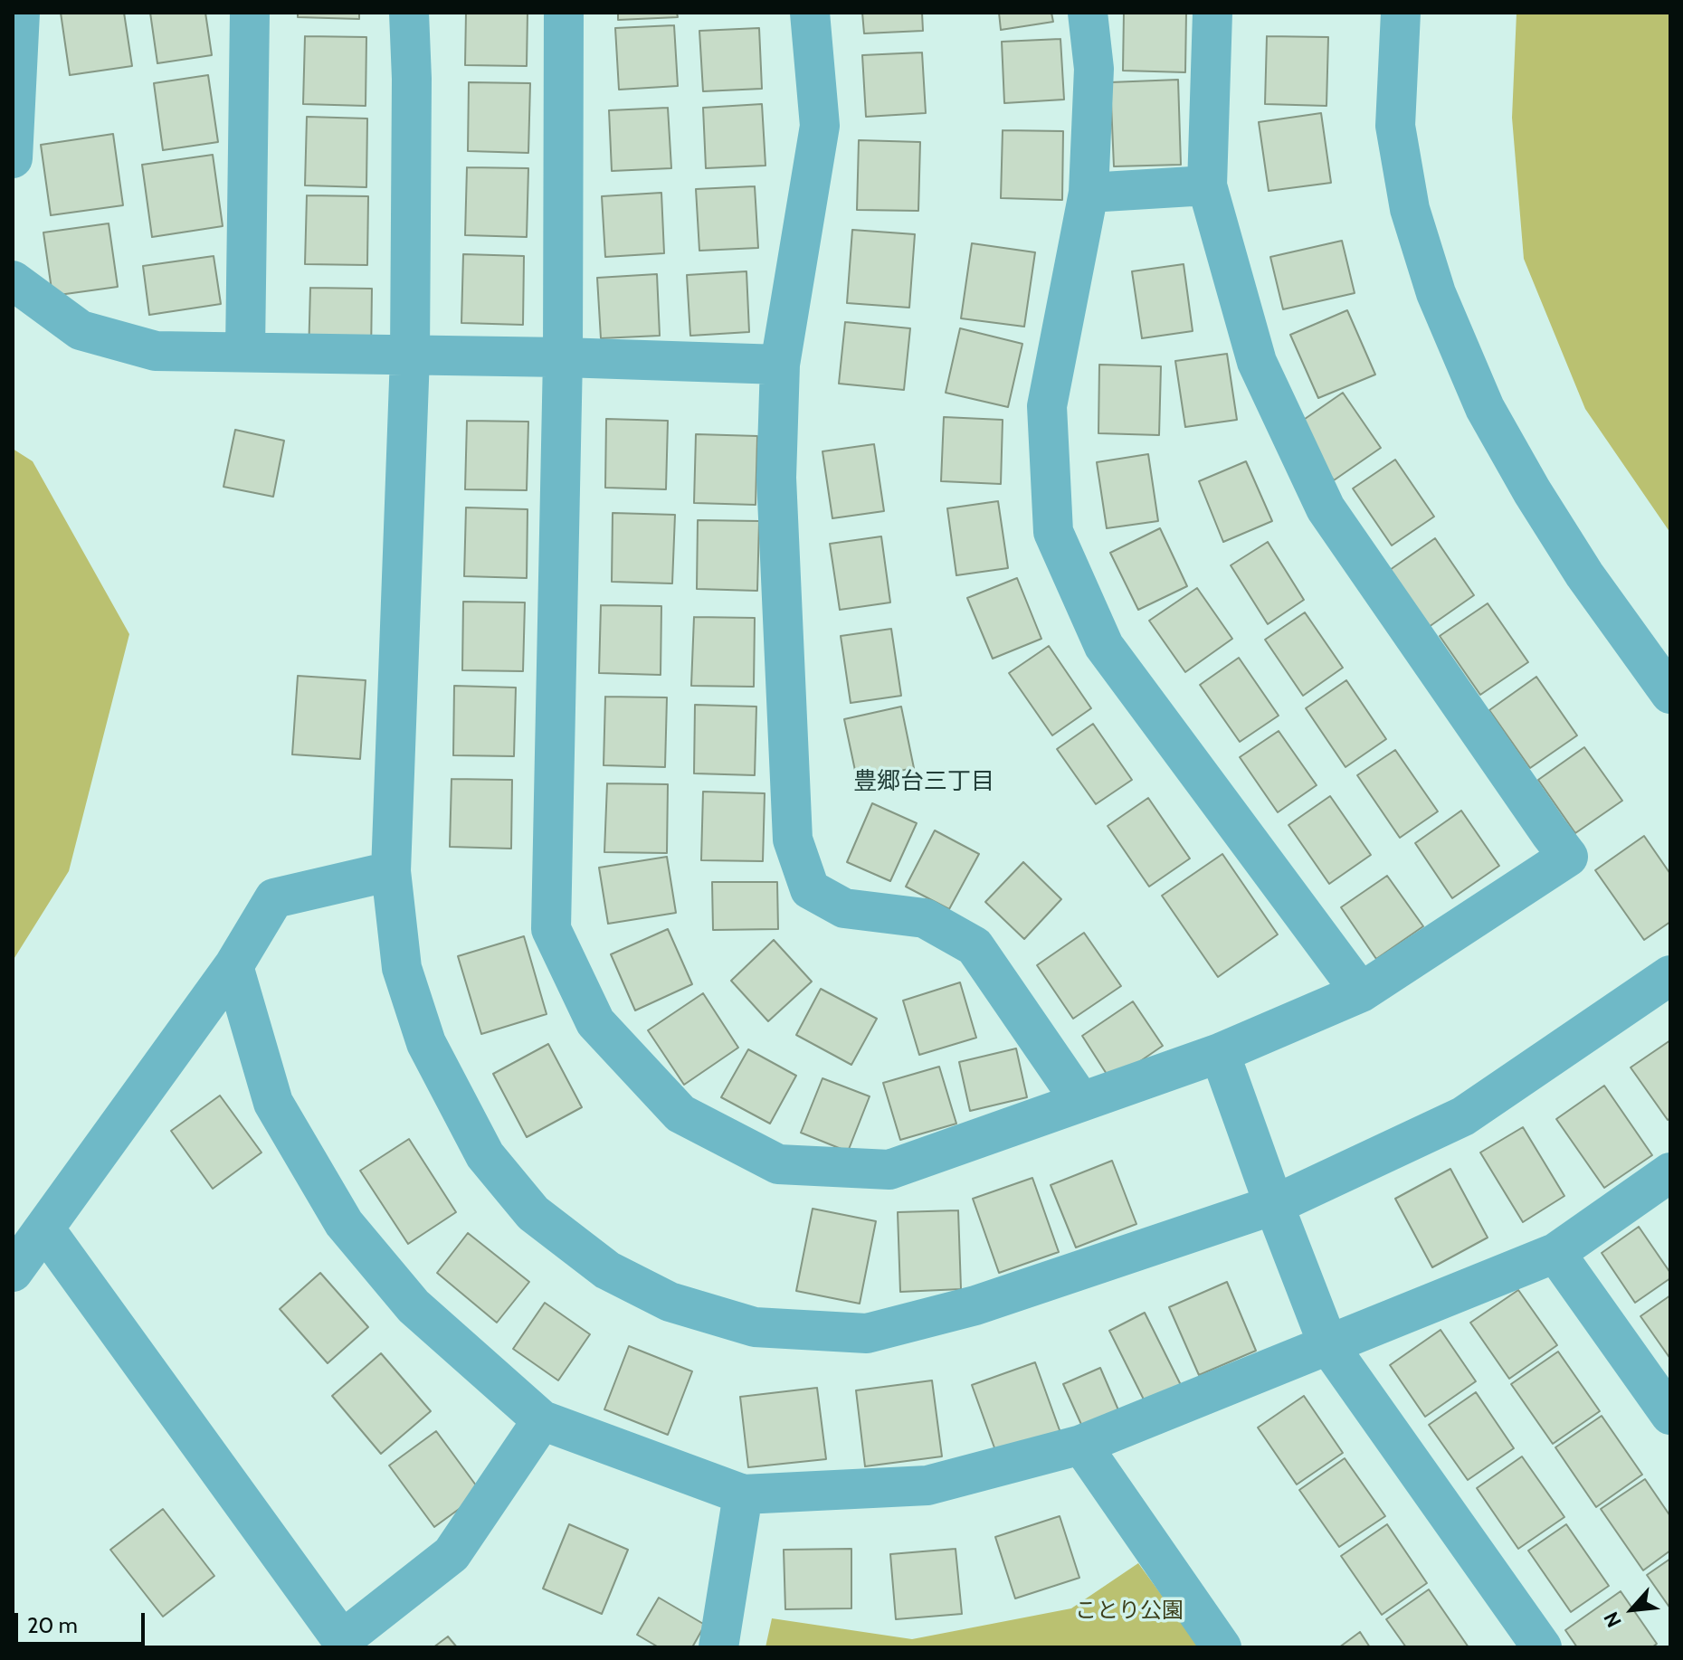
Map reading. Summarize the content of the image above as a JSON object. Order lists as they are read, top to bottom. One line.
{"districts":["豊郷台三丁目"],"parks":["ことり公園"],"scale_bar":"20 m","north":"bottom left"}
